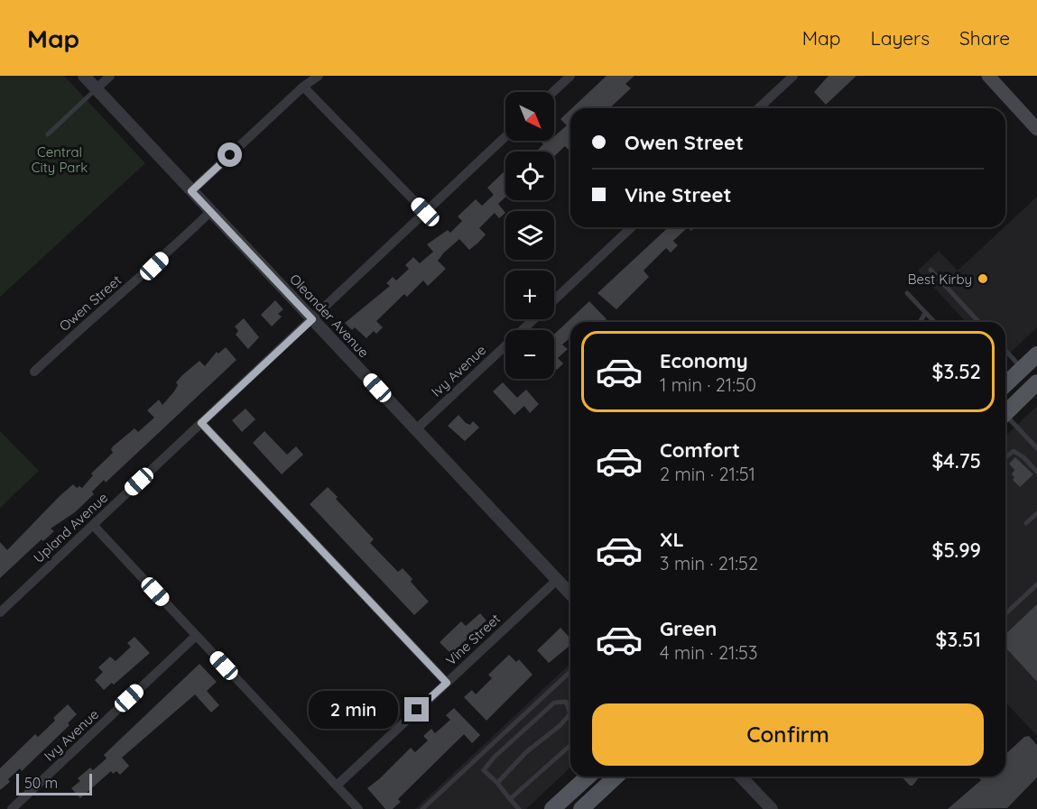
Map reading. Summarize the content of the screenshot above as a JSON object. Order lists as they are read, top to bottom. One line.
{"streets":{"street":["Owen Street","Oleander Avenue","Ivy Avenue","Upland Avenue","Vine Street"]},"crossings":[["Owen Street","Oleander Avenue"],["Oleander Avenue","Ivy Avenue"],["Oleander Avenue","Upland Avenue"],["Oleander Avenue","Vine Street"]],"parks":["Central City Park"],"places":["Best Kirby"],"scale_bar":"50 m","north":"bottom right","page":{"header":"Map","nav":["Map","Layers","Share"],"map_buttons":["+","−"],"banner":["Owen Street","Vine Street"],"list":[{"name":"Economy","note":"1 min · 21:50","value":"$3.52"},{"name":"Comfort","note":"2 min · 21:51","value":"$4.75"},{"name":"XL","note":"3 min · 21:52","value":"$5.99"},{"name":"Green","note":"4 min · 21:53","value":"$3.51"}],"bubble":"2 min","buttons":"Confirm","scale":"50 m"}}
